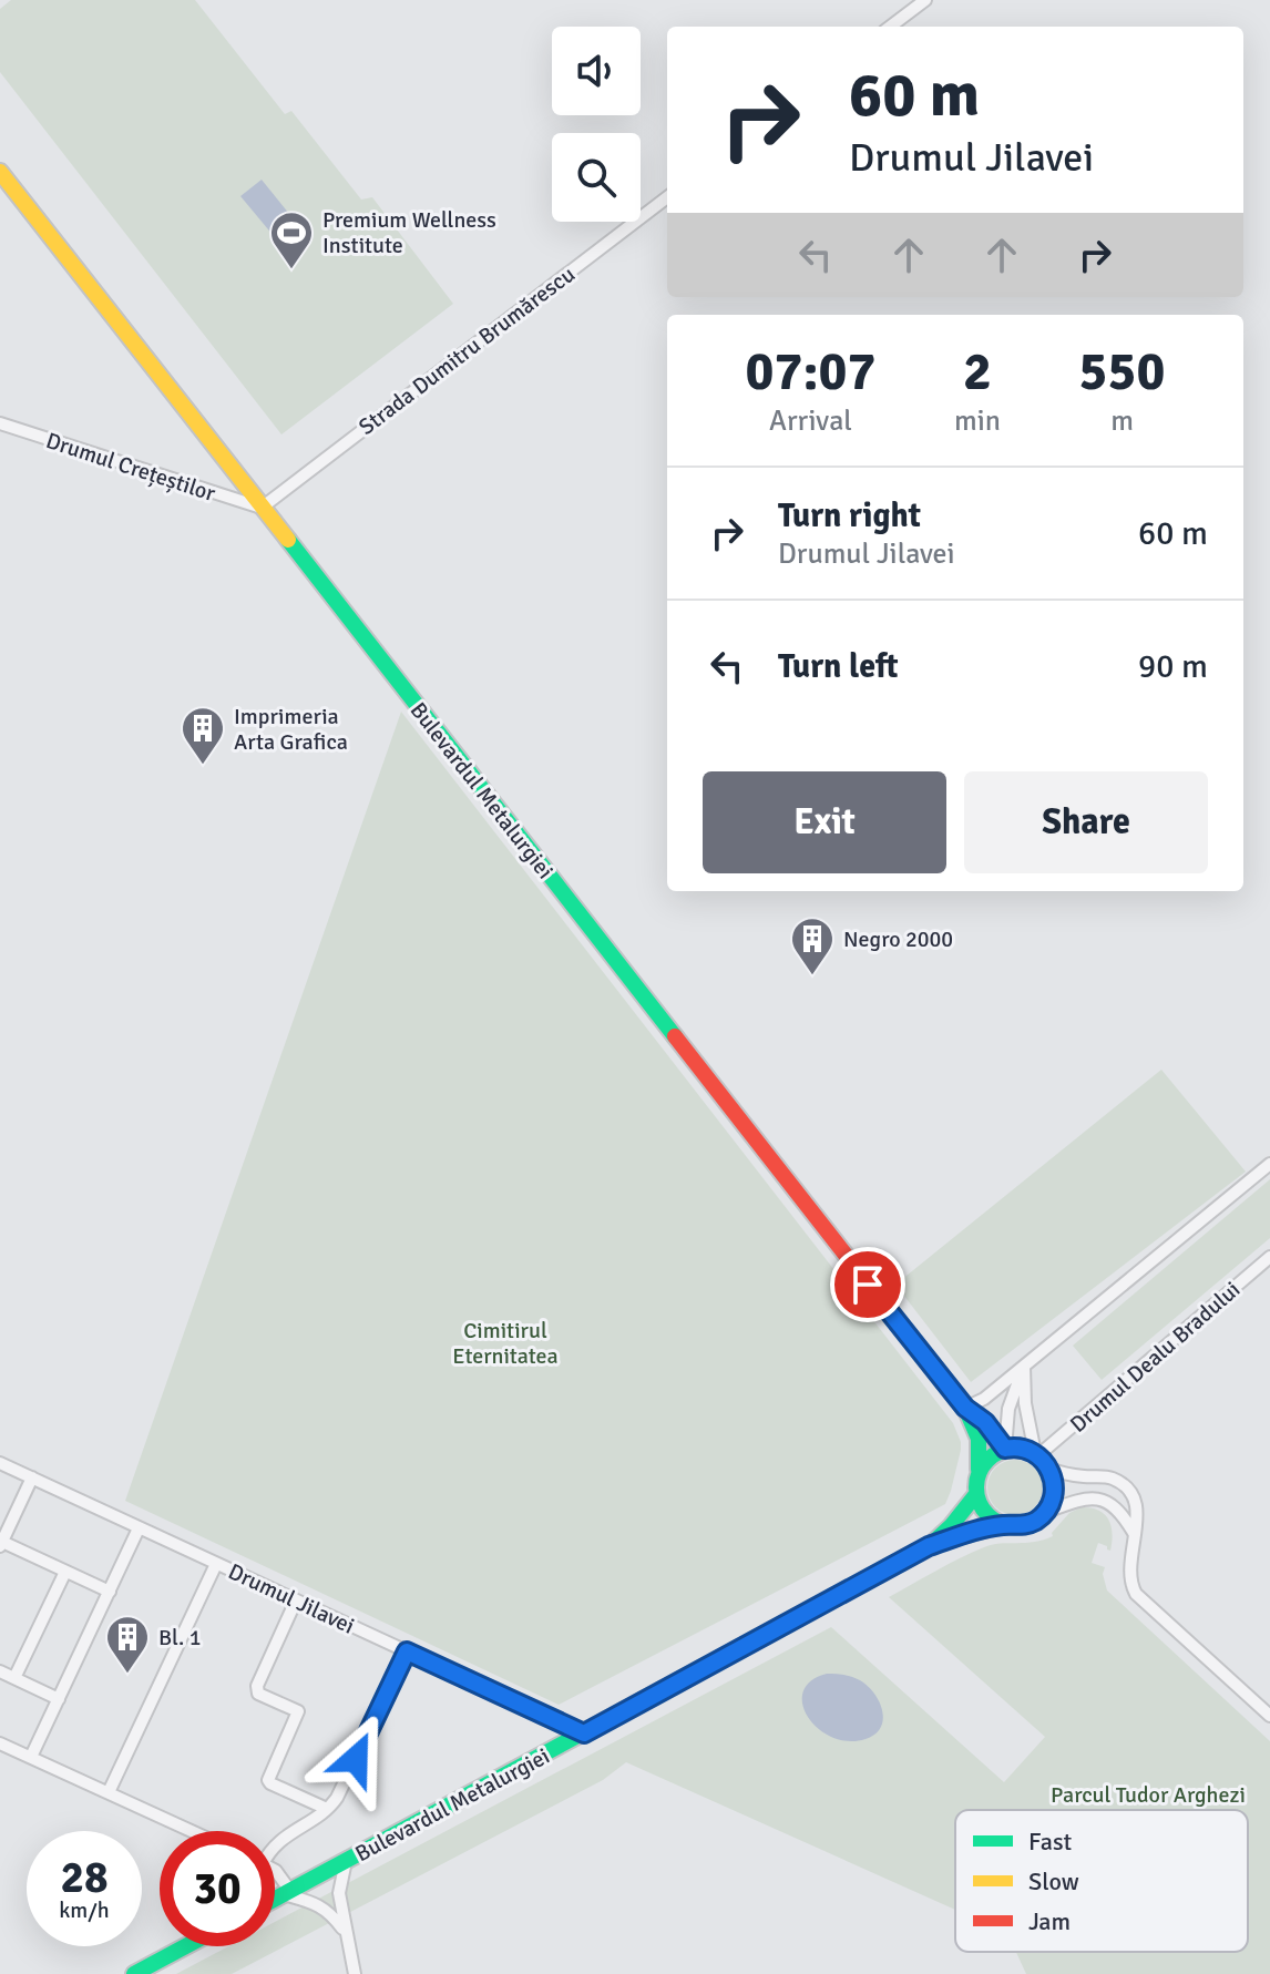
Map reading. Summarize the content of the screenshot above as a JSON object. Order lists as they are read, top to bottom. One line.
{"streets":{"main road":["Bulevardul Metalurgiei"],"street":["Strada Dumitru Brumărescu","Drumul Crețeștilor","Drumul Dealu Bradului","Drumul Jilavei"]},"crossings":[["Strada Dumitru Brumărescu","Drumul Crețeștilor"],["Strada Dumitru Brumărescu","Bulevardul Metalurgiei"],["Drumul Crețeștilor","Bulevardul Metalurgiei"],["Bulevardul Metalurgiei","Drumul Dealu Bradului"],["Bulevardul Metalurgiei","Drumul Jilavei"]],"parks":["Cimitirul Eternitatea","Parcul Tudor Arghezi"],"places":{"sports":["Premium Wellness Institute"],"building":["Imprimeria Arta Grafica","Negro 2000","Bl. 1"]},"legend":["Fast","Slow","Jam"],"page":{"turn":["60 m","Drumul Jilavei"],"eta":["07:07","Arrival","2","min","550","m"],"list":[{"name":"Turn right","note":"Drumul Jilavei","value":"60 m"},{"name":"Turn left","value":"90 m"}],"buttons":["Exit","Share"],"speed":"28 km/h","limit":"30"}}
